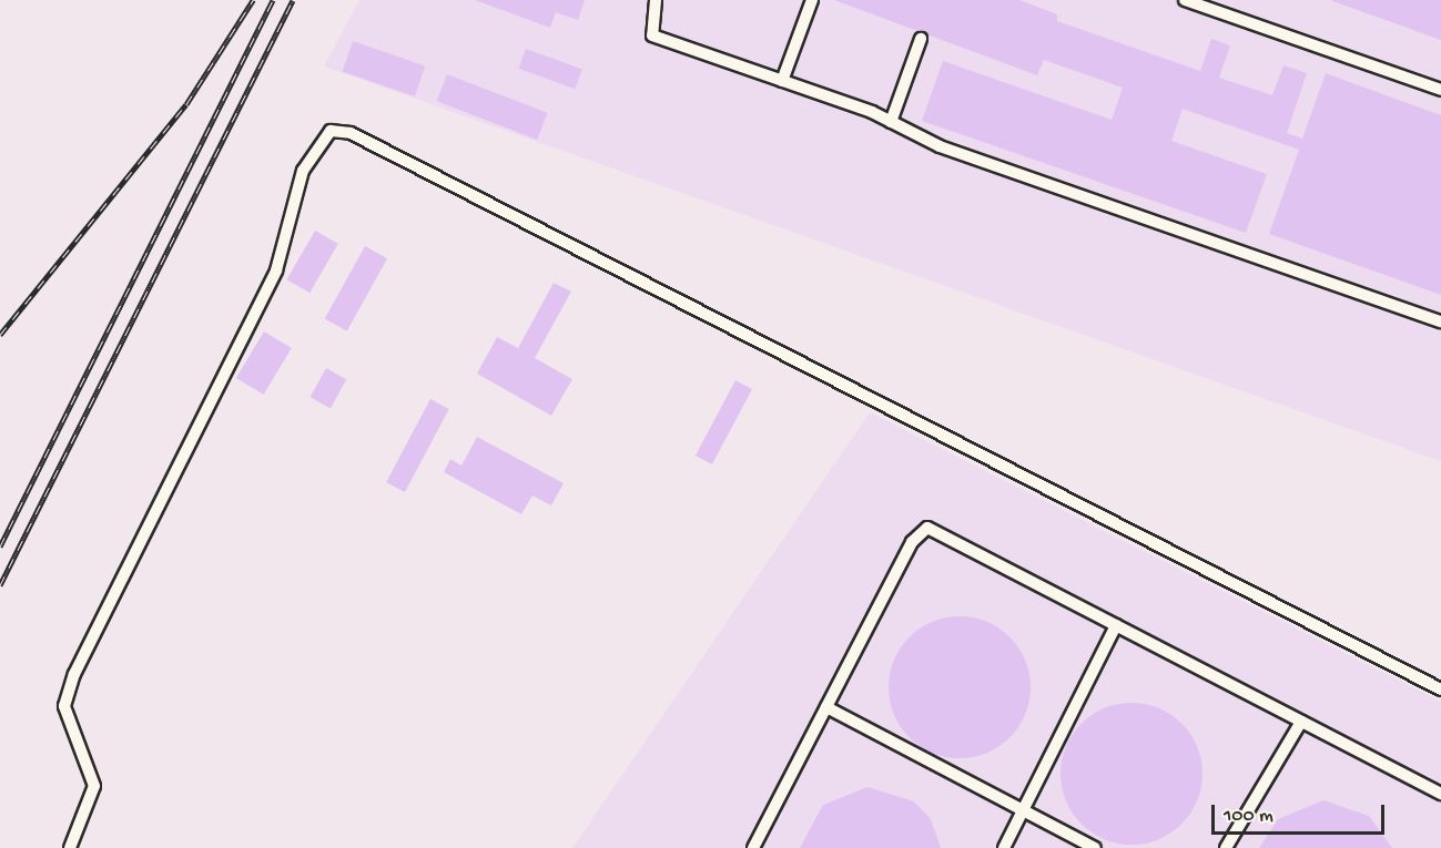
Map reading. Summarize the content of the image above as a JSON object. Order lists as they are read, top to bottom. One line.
{"scale_bar":"100 m"}
